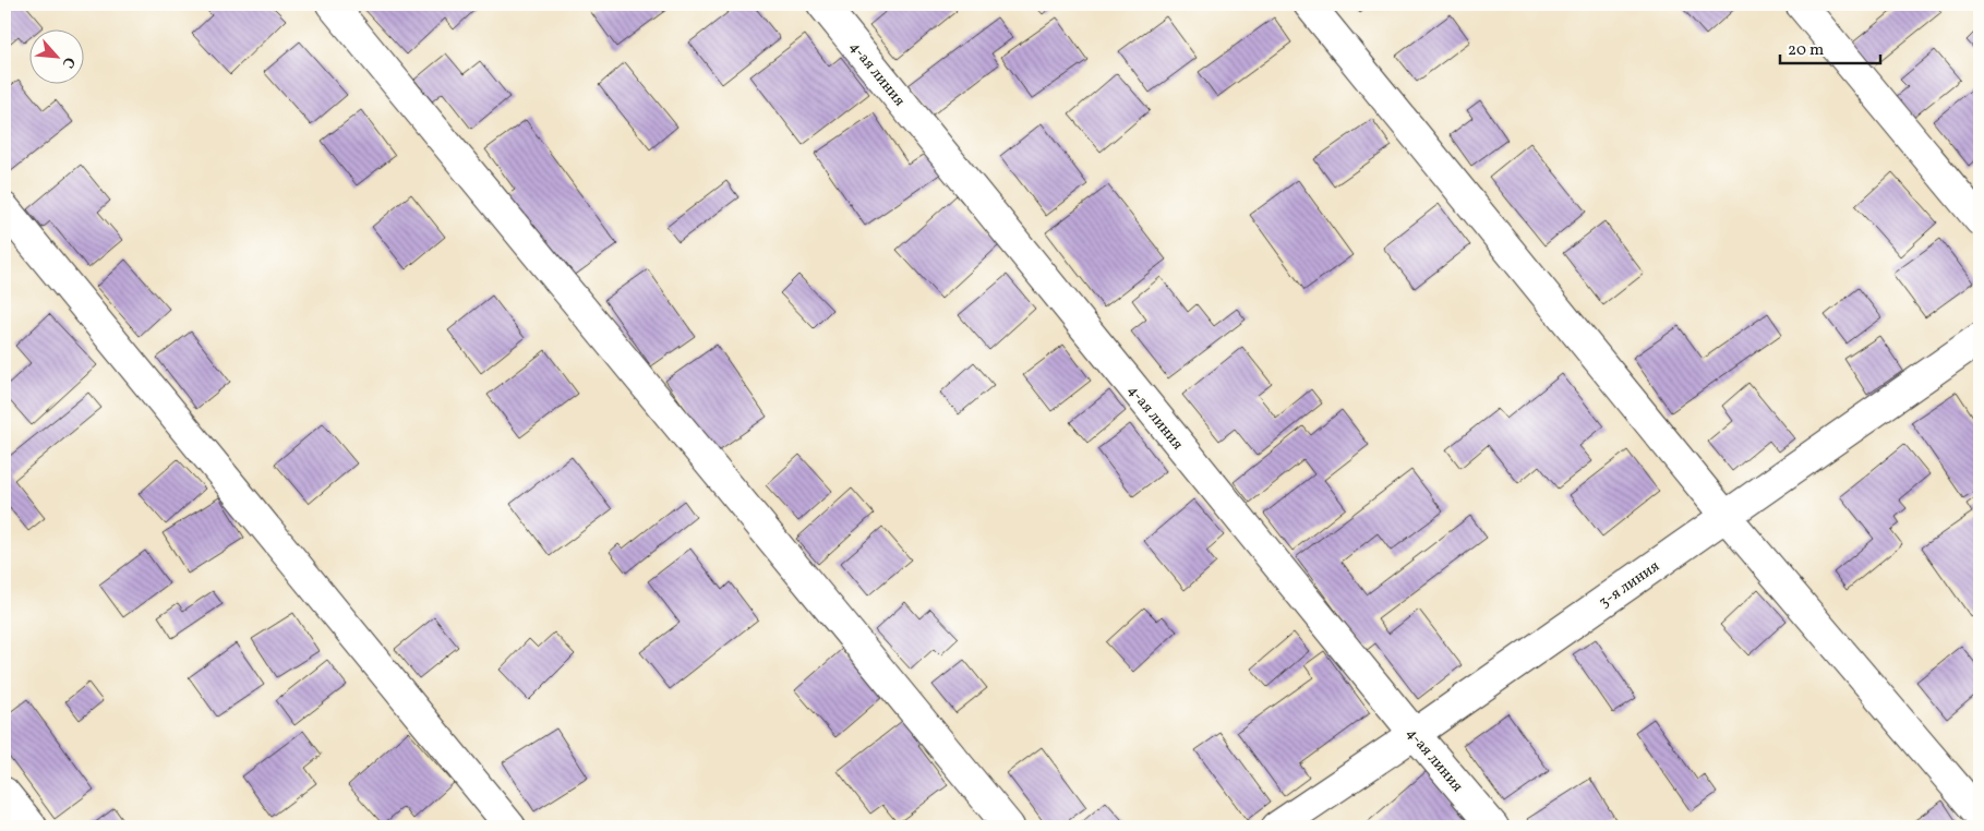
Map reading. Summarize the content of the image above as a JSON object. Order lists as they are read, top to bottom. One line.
{"streets":{"street":["4-ая линия","3-я линия"]},"crossings":[["4-ая линия","3-я линия"]],"scale_bar":"20 m","north":"bottom right"}
